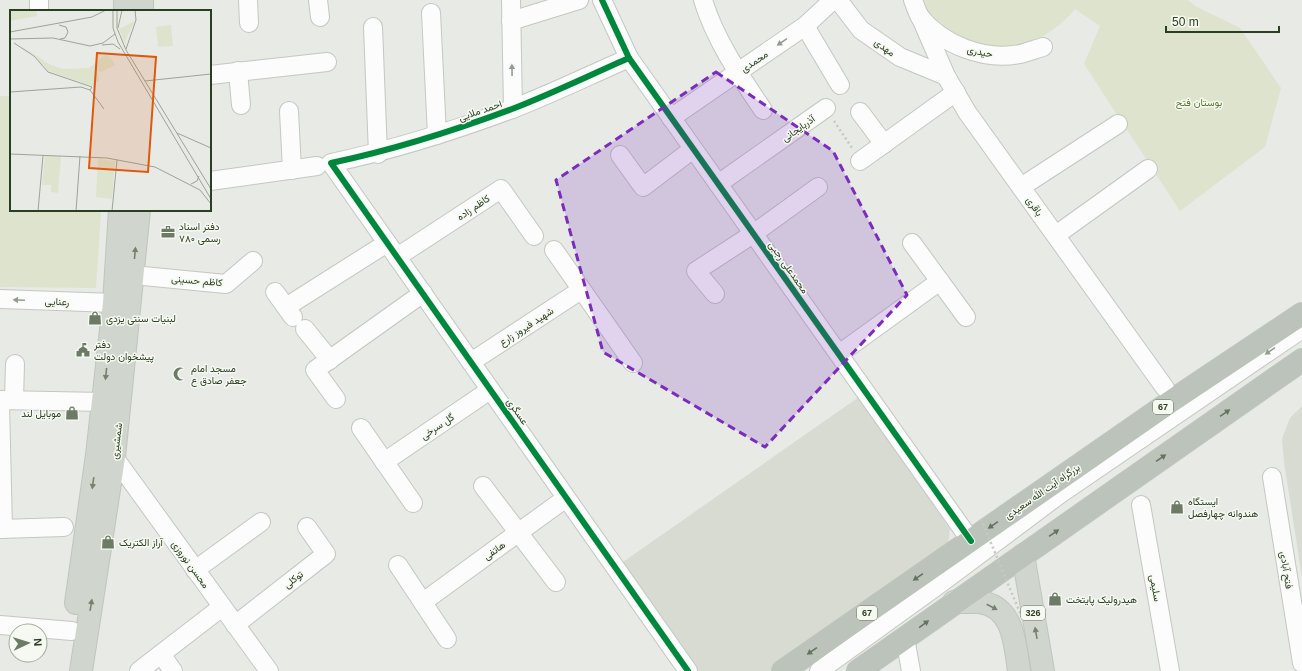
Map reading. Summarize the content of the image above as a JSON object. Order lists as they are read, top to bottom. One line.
{"streets":{"highway":["67","بزرگراه آیت الله سعیدی"],"main road":["شمشیری","326"],"street":["مهدی","حیدری","محمدی","احمد ملایی","آذربایجانی","باقری","کاظم زاده","محمدعلی رجبی","کاظم حسینی","رعنایی","شهید فیروز زارع","عسگری","گل سرخی","هاتفی","محسن نوروزی","فتح آبادی","توکلی","سلیمی"]},"crossings":[["مهدی","باقری"],["حیدری","باقری"],["محمدی","محمدعلی رجبی"],["احمد ملایی","محمدعلی رجبی"],["احمد ملایی","عسگری"],["آذربایجانی","محمدعلی رجبی"],["کاظم زاده","عسگری"],["محمدعلی رجبی","بزرگراه آیت الله سعیدی"],["کاظم حسینی","شمشیری"],["رعنایی","شمشیری"],["شهید فیروز زارع","عسگری"],["عسگری","گل سرخی"],["عسگری","هاتفی"],["شمشیری","محسن نوروزی"],["محسن نوروزی","توکلی"]],"parks":["بوستان فتح"],"places":{"office":["دفتر اسناد رسمی ۷۸۰"],"shop":["لبنیات سنتی یزدی","موبایل لند","ایستگاه هندوانه چهارفصل","آراز الکتریک","هیدرولیک پایتخت"],"public building":["دفتر پیشخوان دولت"],"mosque":["مسجد امام جعفر صادق ع"]},"scale_bar":"50 m","north":"right"}
